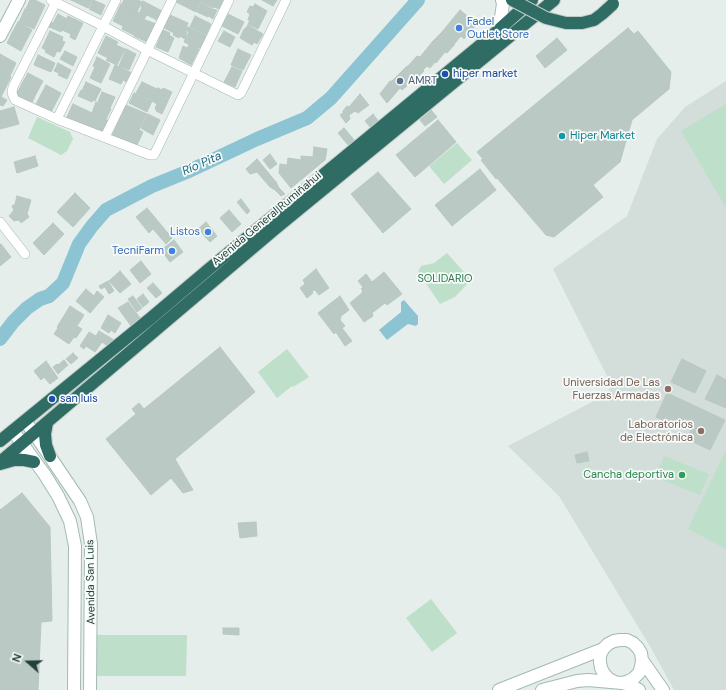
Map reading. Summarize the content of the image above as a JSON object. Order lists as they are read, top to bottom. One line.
{"streets":{"highway":["Avenida General Rumiñahui"],"main road":["Avenida San Luis"]},"crossings":[["Avenida General Rumiñahui","Avenida San Luis"]],"water":["Río Pita"],"parks":["SOLIDARIO"],"places":["Fadel Outlet Store","hiper market","AMRT","Hiper Market","Listos","TecniFarm","Universidad De Las Fuerzas Armadas","san luis","Laboratorios de Electrónica","Cancha deportiva"],"north":"left"}
